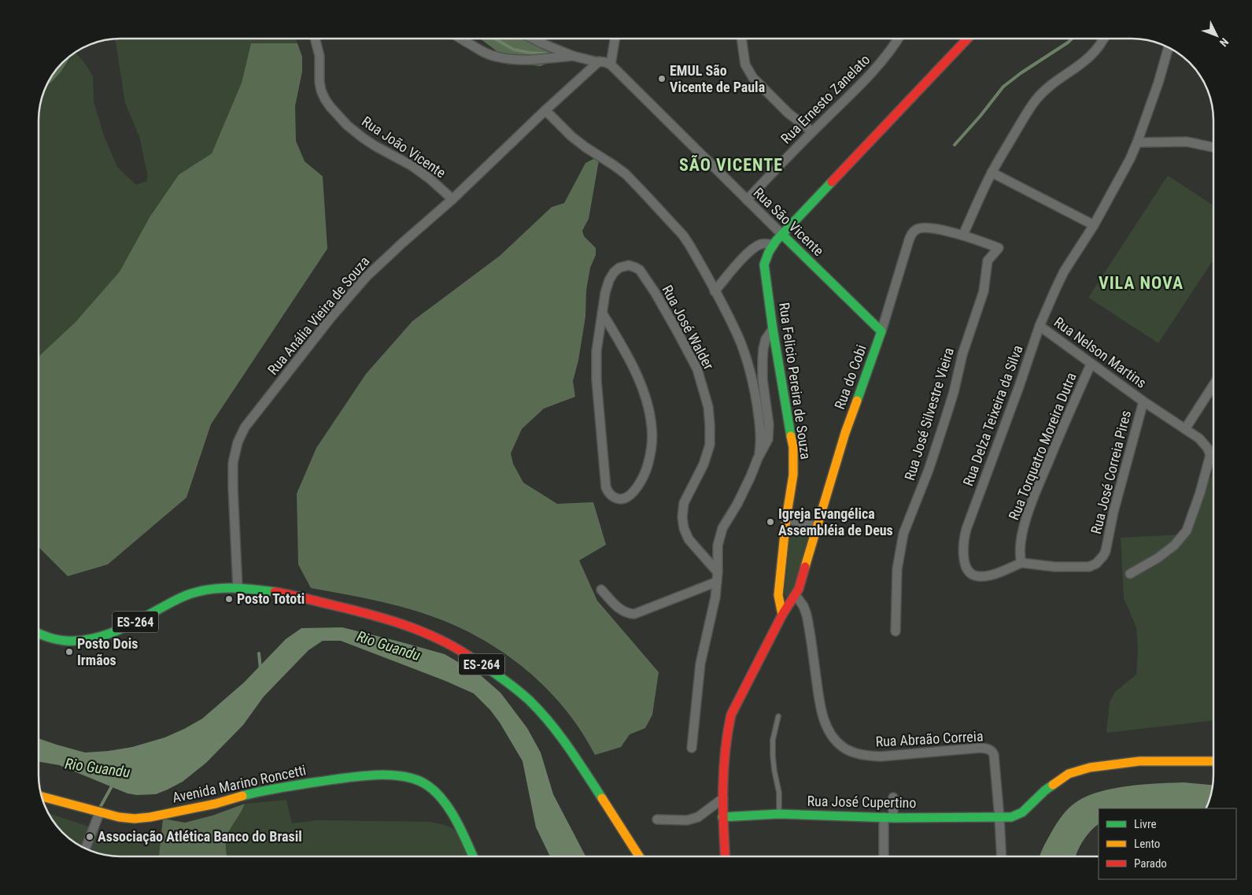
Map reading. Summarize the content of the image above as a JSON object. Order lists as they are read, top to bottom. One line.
{"streets":{"main road":["Rua São Vicente","Rua do Cobi","Rua Felicio Pereira de Souza","ES-264","Avenida Marino Roncetti","Rua José Cupertino"],"street":["Rua Ernesto Zanelato","Rua João Vicente","Rua Anália Vieira de Souza","Rua José Walder","Rua Nelson Martins","Rua José Silvestre Vieira","Rua Delza Teixeira da Silva","Rua Torquatro Moreira Dutra","Rua José Correia Pires","Rua Abraão Correia"]},"crossings":[["Rua Ernesto Zanelato","Rua São Vicente"],["Rua João Vicente","Rua Anália Vieira de Souza"],["Rua São Vicente","Rua do Cobi"],["Rua São Vicente","Rua Felicio Pereira de Souza"],["Rua Anália Vieira de Souza","ES-264"],["Rua Nelson Martins","Rua Delza Teixeira da Silva"],["Rua Nelson Martins","Rua Torquatro Moreira Dutra"],["Rua Nelson Martins","Rua José Correia Pires"],["Rua do Cobi","Rua Felicio Pereira de Souza"],["Rua do Cobi","Rua José Silvestre Vieira"],["Rua do Cobi","Rua Abraão Correia"],["Rua Delza Teixeira da Silva","Rua Torquatro Moreira Dutra"],["Rua Delza Teixeira da Silva","Rua José Correia Pires"],["Rua Torquatro Moreira Dutra","Rua José Correia Pires"],["Rua Abraão Correia","Rua José Cupertino"]],"districts":["SÃO VICENTE","VILA NOVA"],"water":["Rio Guandu"],"places":["EMUL São Vicente de Paula","Igreja Evangélica Assembléia de Deus","Posto Tototi","Posto Dois Irmãos","Associação Atlética Banco do Brasil"],"legend":["Livre","Lento","Parado"],"north":"bottom right"}
